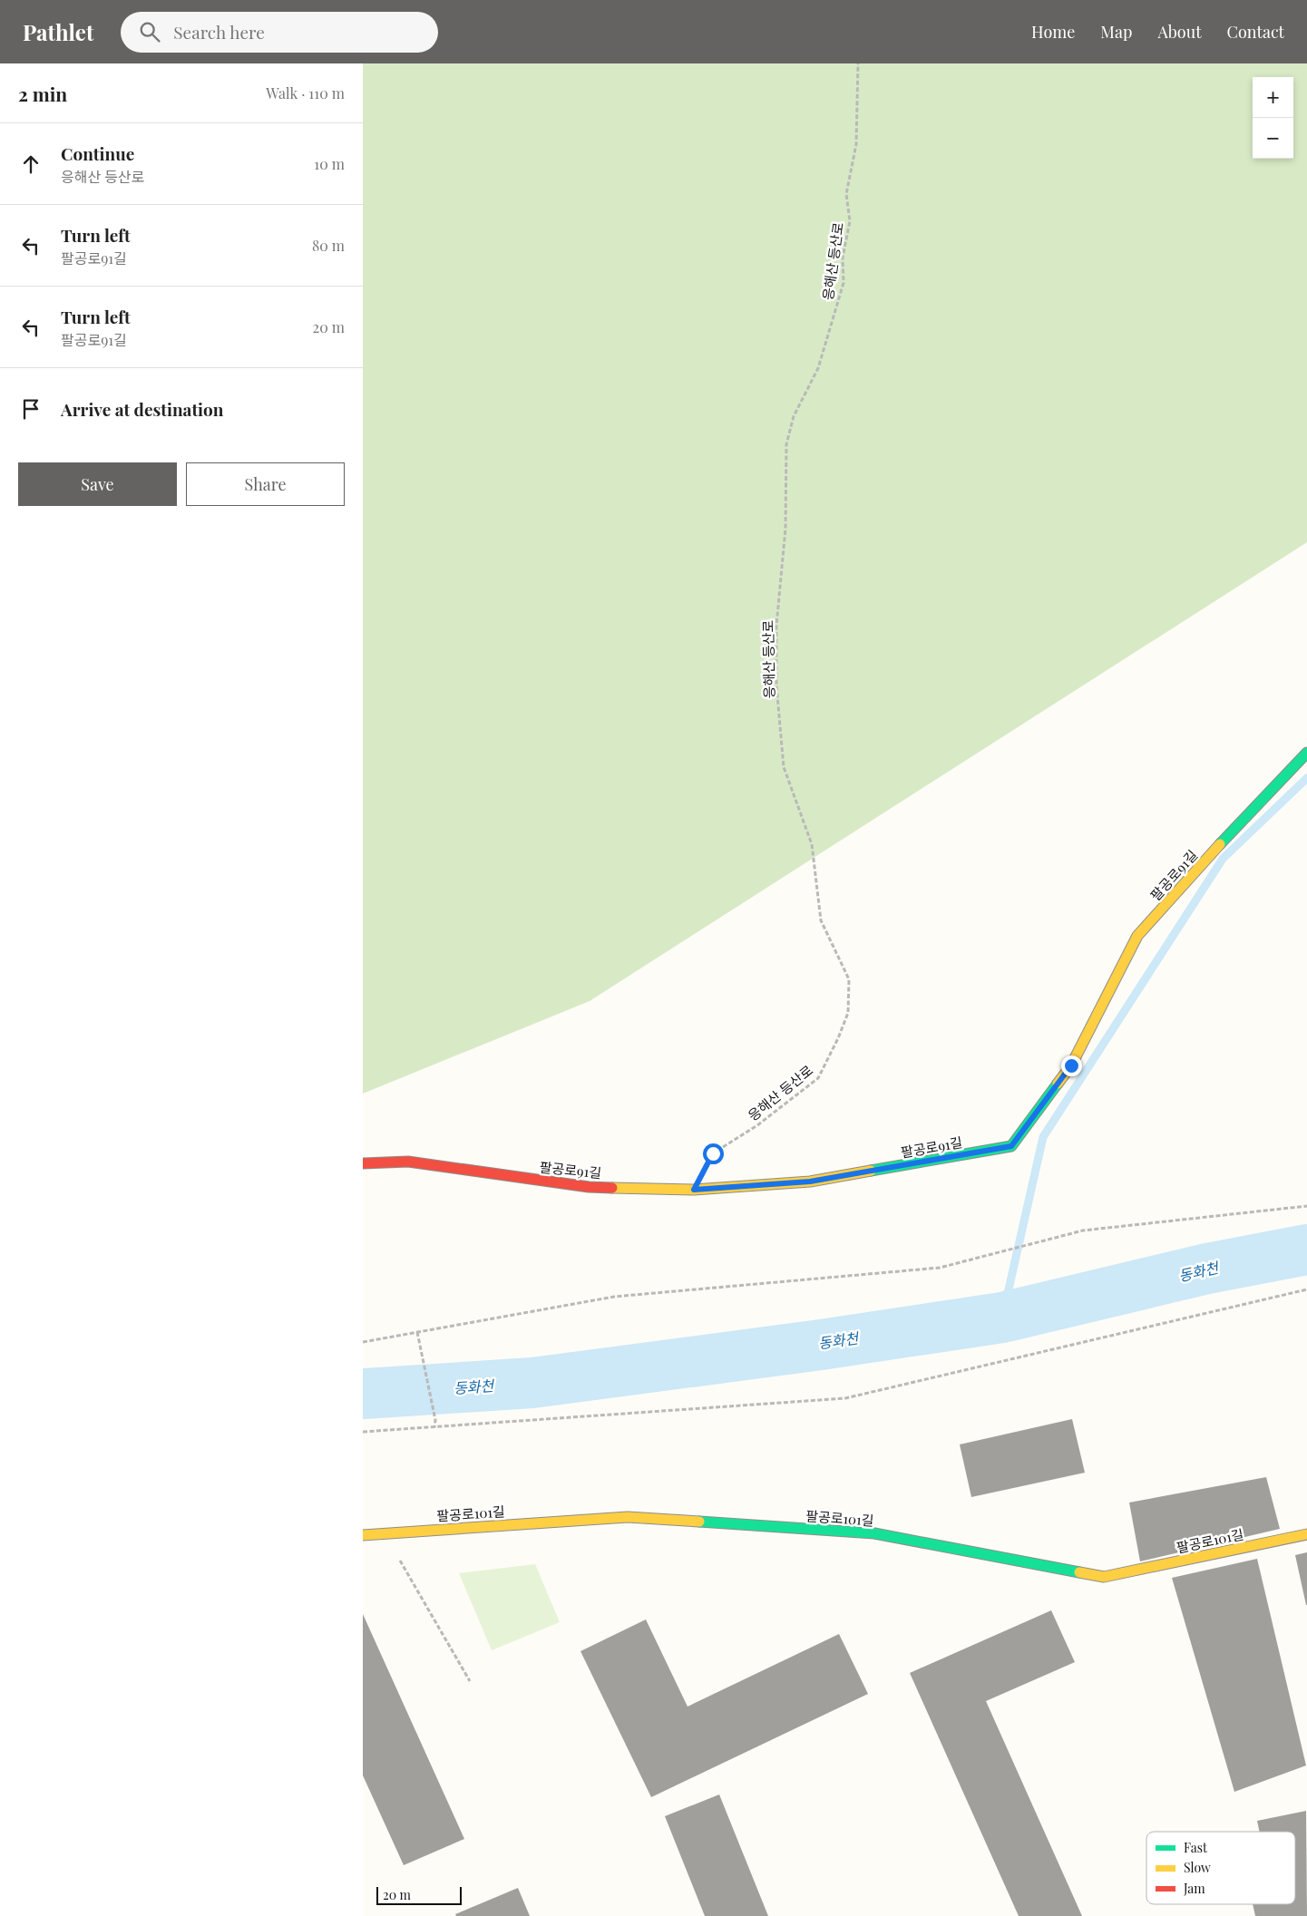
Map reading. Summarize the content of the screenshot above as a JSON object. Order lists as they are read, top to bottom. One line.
{"streets":{"street":["팔공로91길","팔공로101길"],"path":["응해산 등산로"]},"crossings":[["응해산 등산로","팔공로91길"]],"water":["동화천"],"legend":["Fast","Slow","Jam"],"scale_bar":"20 m","page":{"header":"Pathlet","search":"Search here","nav":["Home","Map","About","Contact"],"heading":["2 min","Walk · 110 m"],"map_buttons":["+","−"],"list":[["Continue","응해산 등산로","10 m"],["Turn left","팔공로91길","80 m"],["Turn left","팔공로91길","20 m"],"Arrive at destination"],"buttons":["Save","Share"],"scale":"20 m"}}
